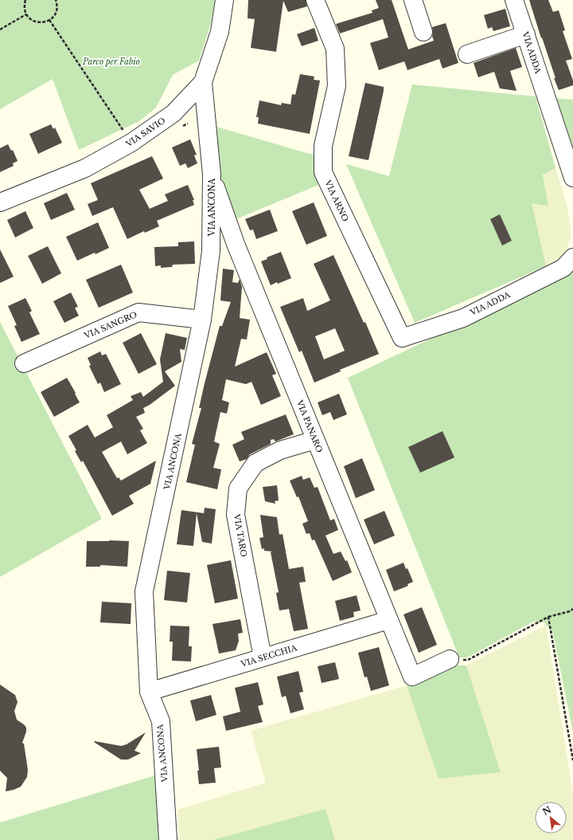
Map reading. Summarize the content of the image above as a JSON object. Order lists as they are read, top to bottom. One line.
{"streets":{"street":["VIA ADDA","VIA SAVIO","VIA ARNO","VIA ANCONA","VIA SANGRO","VIA PANARO","VIA TARO","VIA SECCHIA"]},"crossings":[["VIA ADDA","VIA ARNO"],["VIA SAVIO","VIA ANCONA"],["VIA ANCONA","VIA SANGRO"],["VIA ANCONA","VIA PANARO"],["VIA ANCONA","VIA SECCHIA"],["VIA PANARO","VIA TARO"],["VIA PANARO","VIA SECCHIA"],["VIA TARO","VIA SECCHIA"]],"parks":["Parco per Fabio"],"north":"top left"}
